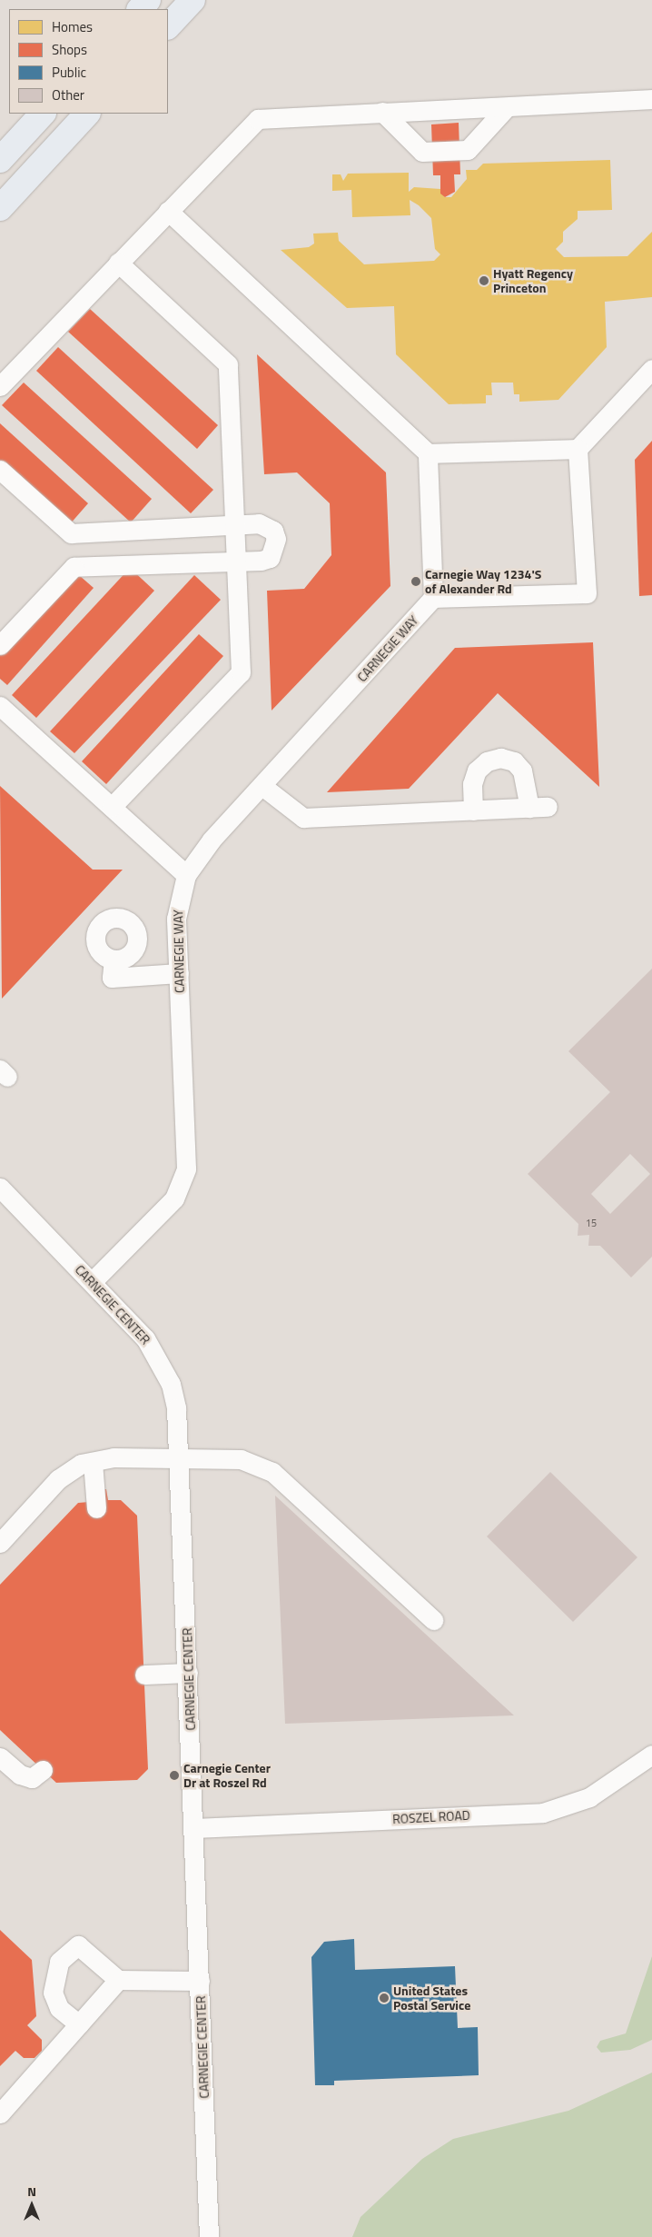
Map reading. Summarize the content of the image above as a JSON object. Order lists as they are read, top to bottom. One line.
{"streets":{"street":["CARNEGIE WAY","CARNEGIE CENTER","ROSZEL ROAD"]},"crossings":[["CARNEGIE WAY","CARNEGIE CENTER"],["CARNEGIE CENTER","ROSZEL ROAD"]],"places":["Hyatt Regency Princeton","Carnegie Way 1234'S of Alexander Rd","Carnegie Center Dr at Roszel Rd","United States Postal Service"],"house_numbers":["15"],"legend":["Homes","Shops","Public","Other"],"north":"top"}
